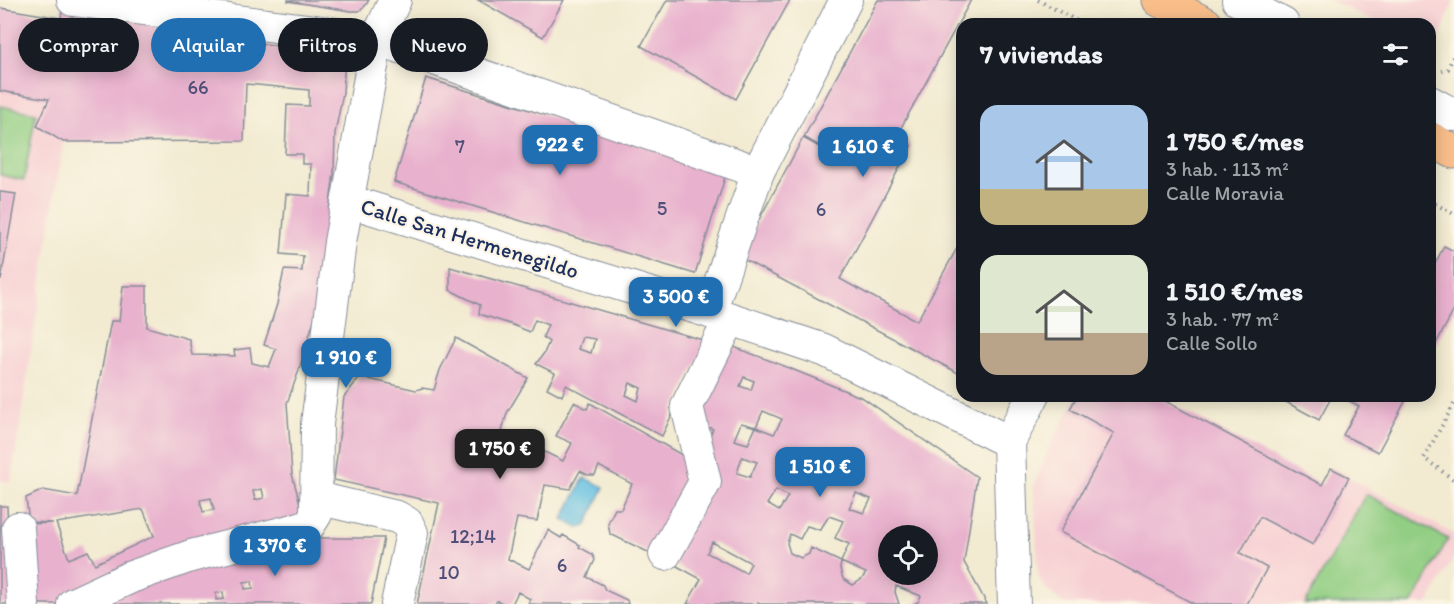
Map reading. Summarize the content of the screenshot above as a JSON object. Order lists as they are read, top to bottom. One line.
{"streets":{"street":["Calle San Hermenegildo"]},"house_numbers":["66","7","5","6","12;14","6","10"],"page":{"chip":["Comprar","Alquilar","Filtros","Nuevo"],"heading":"7 viviendas","list":[{"name":"1 750 €/mes","note":"3 hab. · 113 m² · Calle Moravia"},{"name":"1 510 €/mes","note":"3 hab. · 77 m² · Calle Sollo"}],"price":["922 €","1 610 €","3 500 €","1 910 €","1 750 €","1 510 €","1 370 €"]}}
